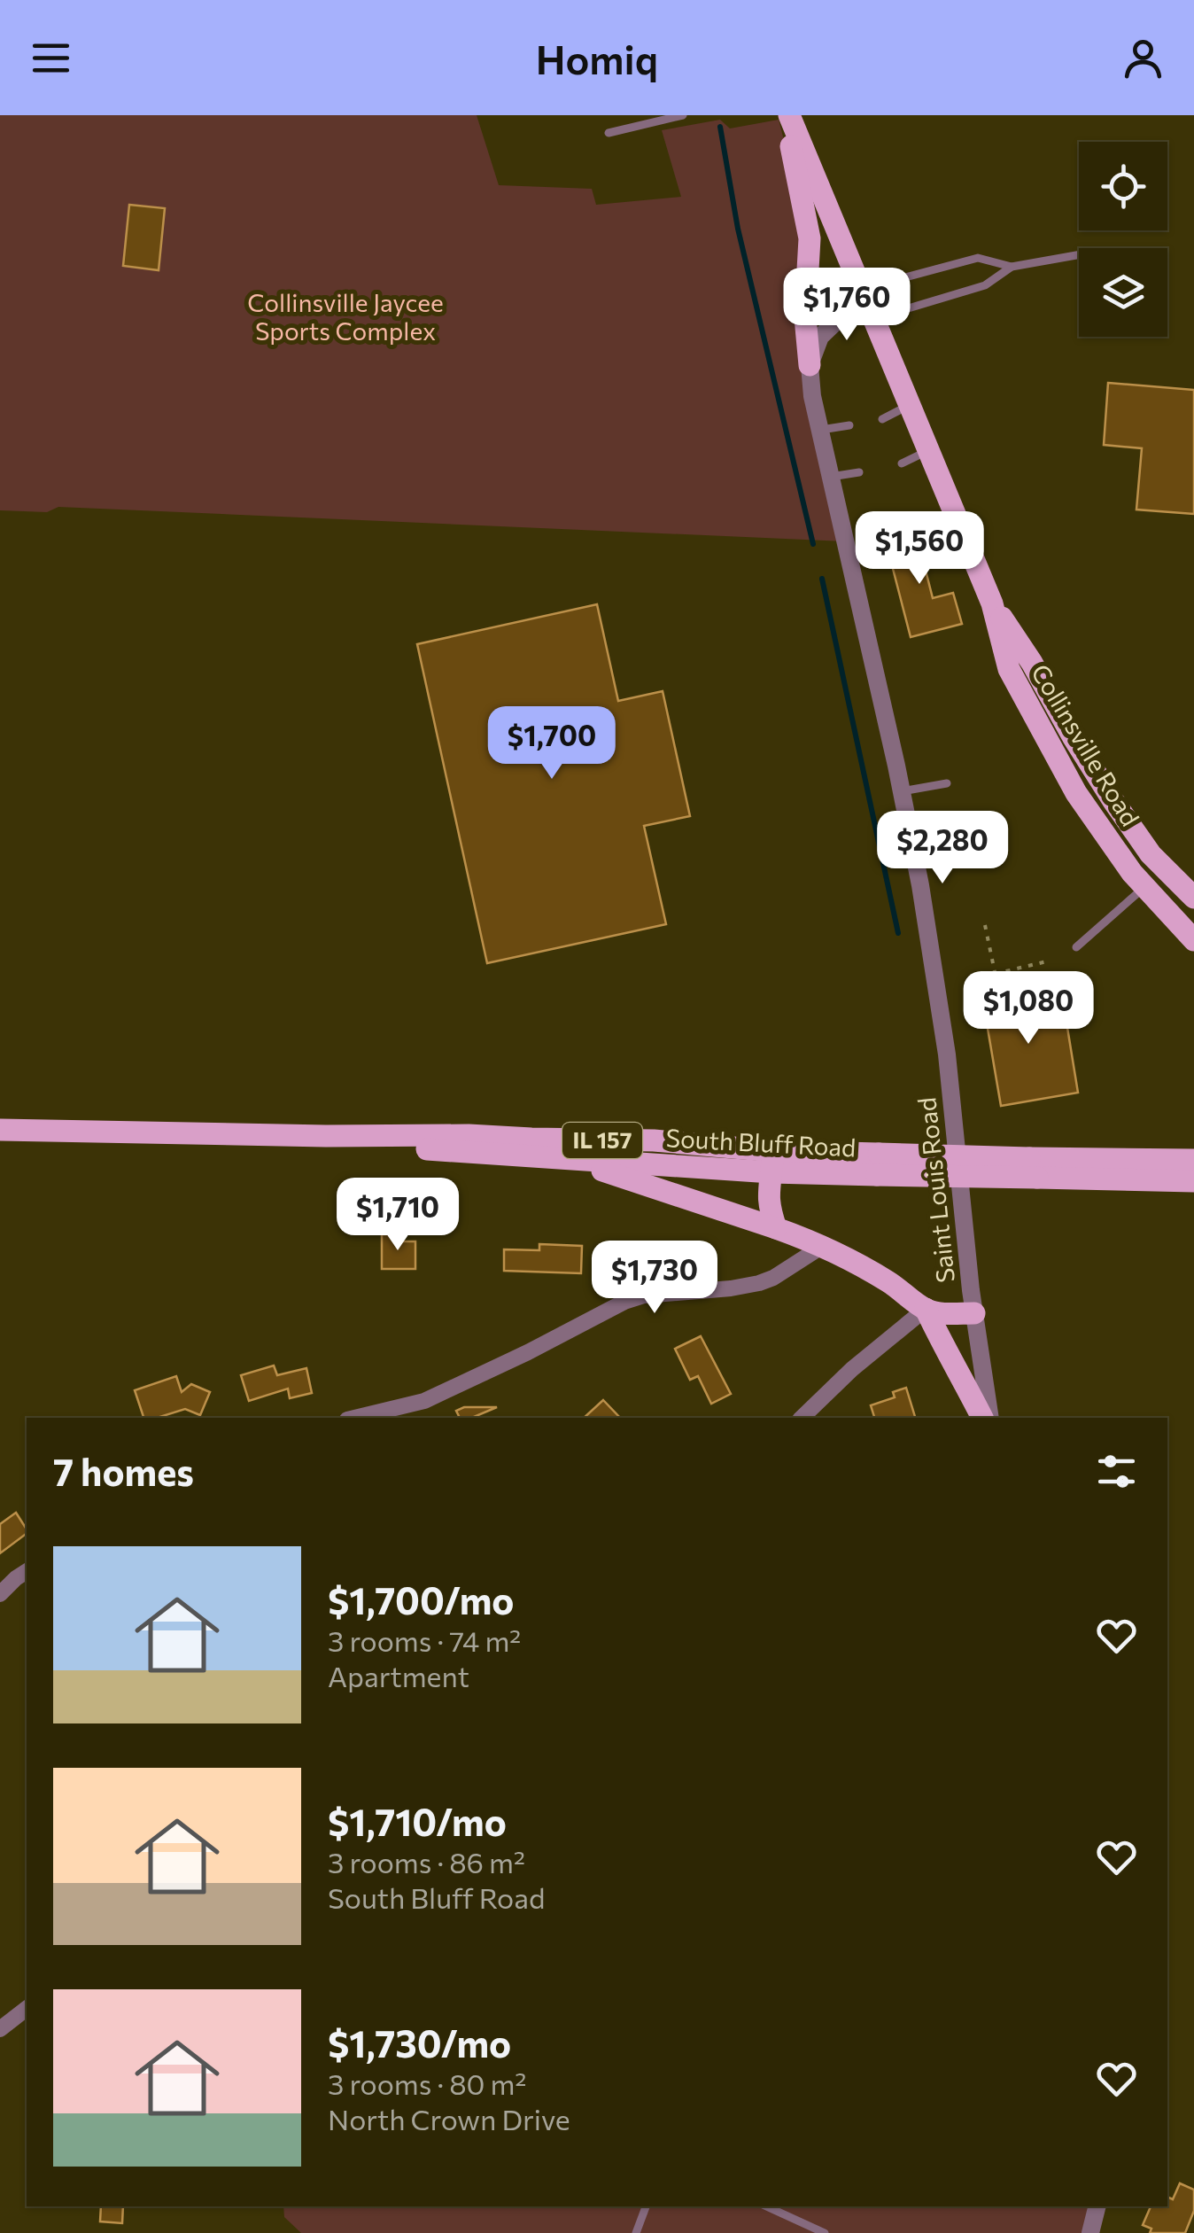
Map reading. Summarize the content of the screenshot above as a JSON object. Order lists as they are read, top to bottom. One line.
{"streets":{"main road":["Collinsville Road","IL 157","South Bluff Road"],"street":["Saint Louis Road"]},"parks":["Collinsville Jaycee Sports Complex"],"page":{"header":"Homiq","price":["$1,760","$1,560","$1,700","$2,280","$1,080","$1,710","$1,730"],"heading":"7 homes","list":[{"name":"$1,700/mo","note":"3 rooms · 74 m² · Apartment"},{"name":"$1,710/mo","note":"3 rooms · 86 m² · South Bluff Road"},{"name":"$1,730/mo","note":"3 rooms · 80 m² · North Crown Drive"}]}}
